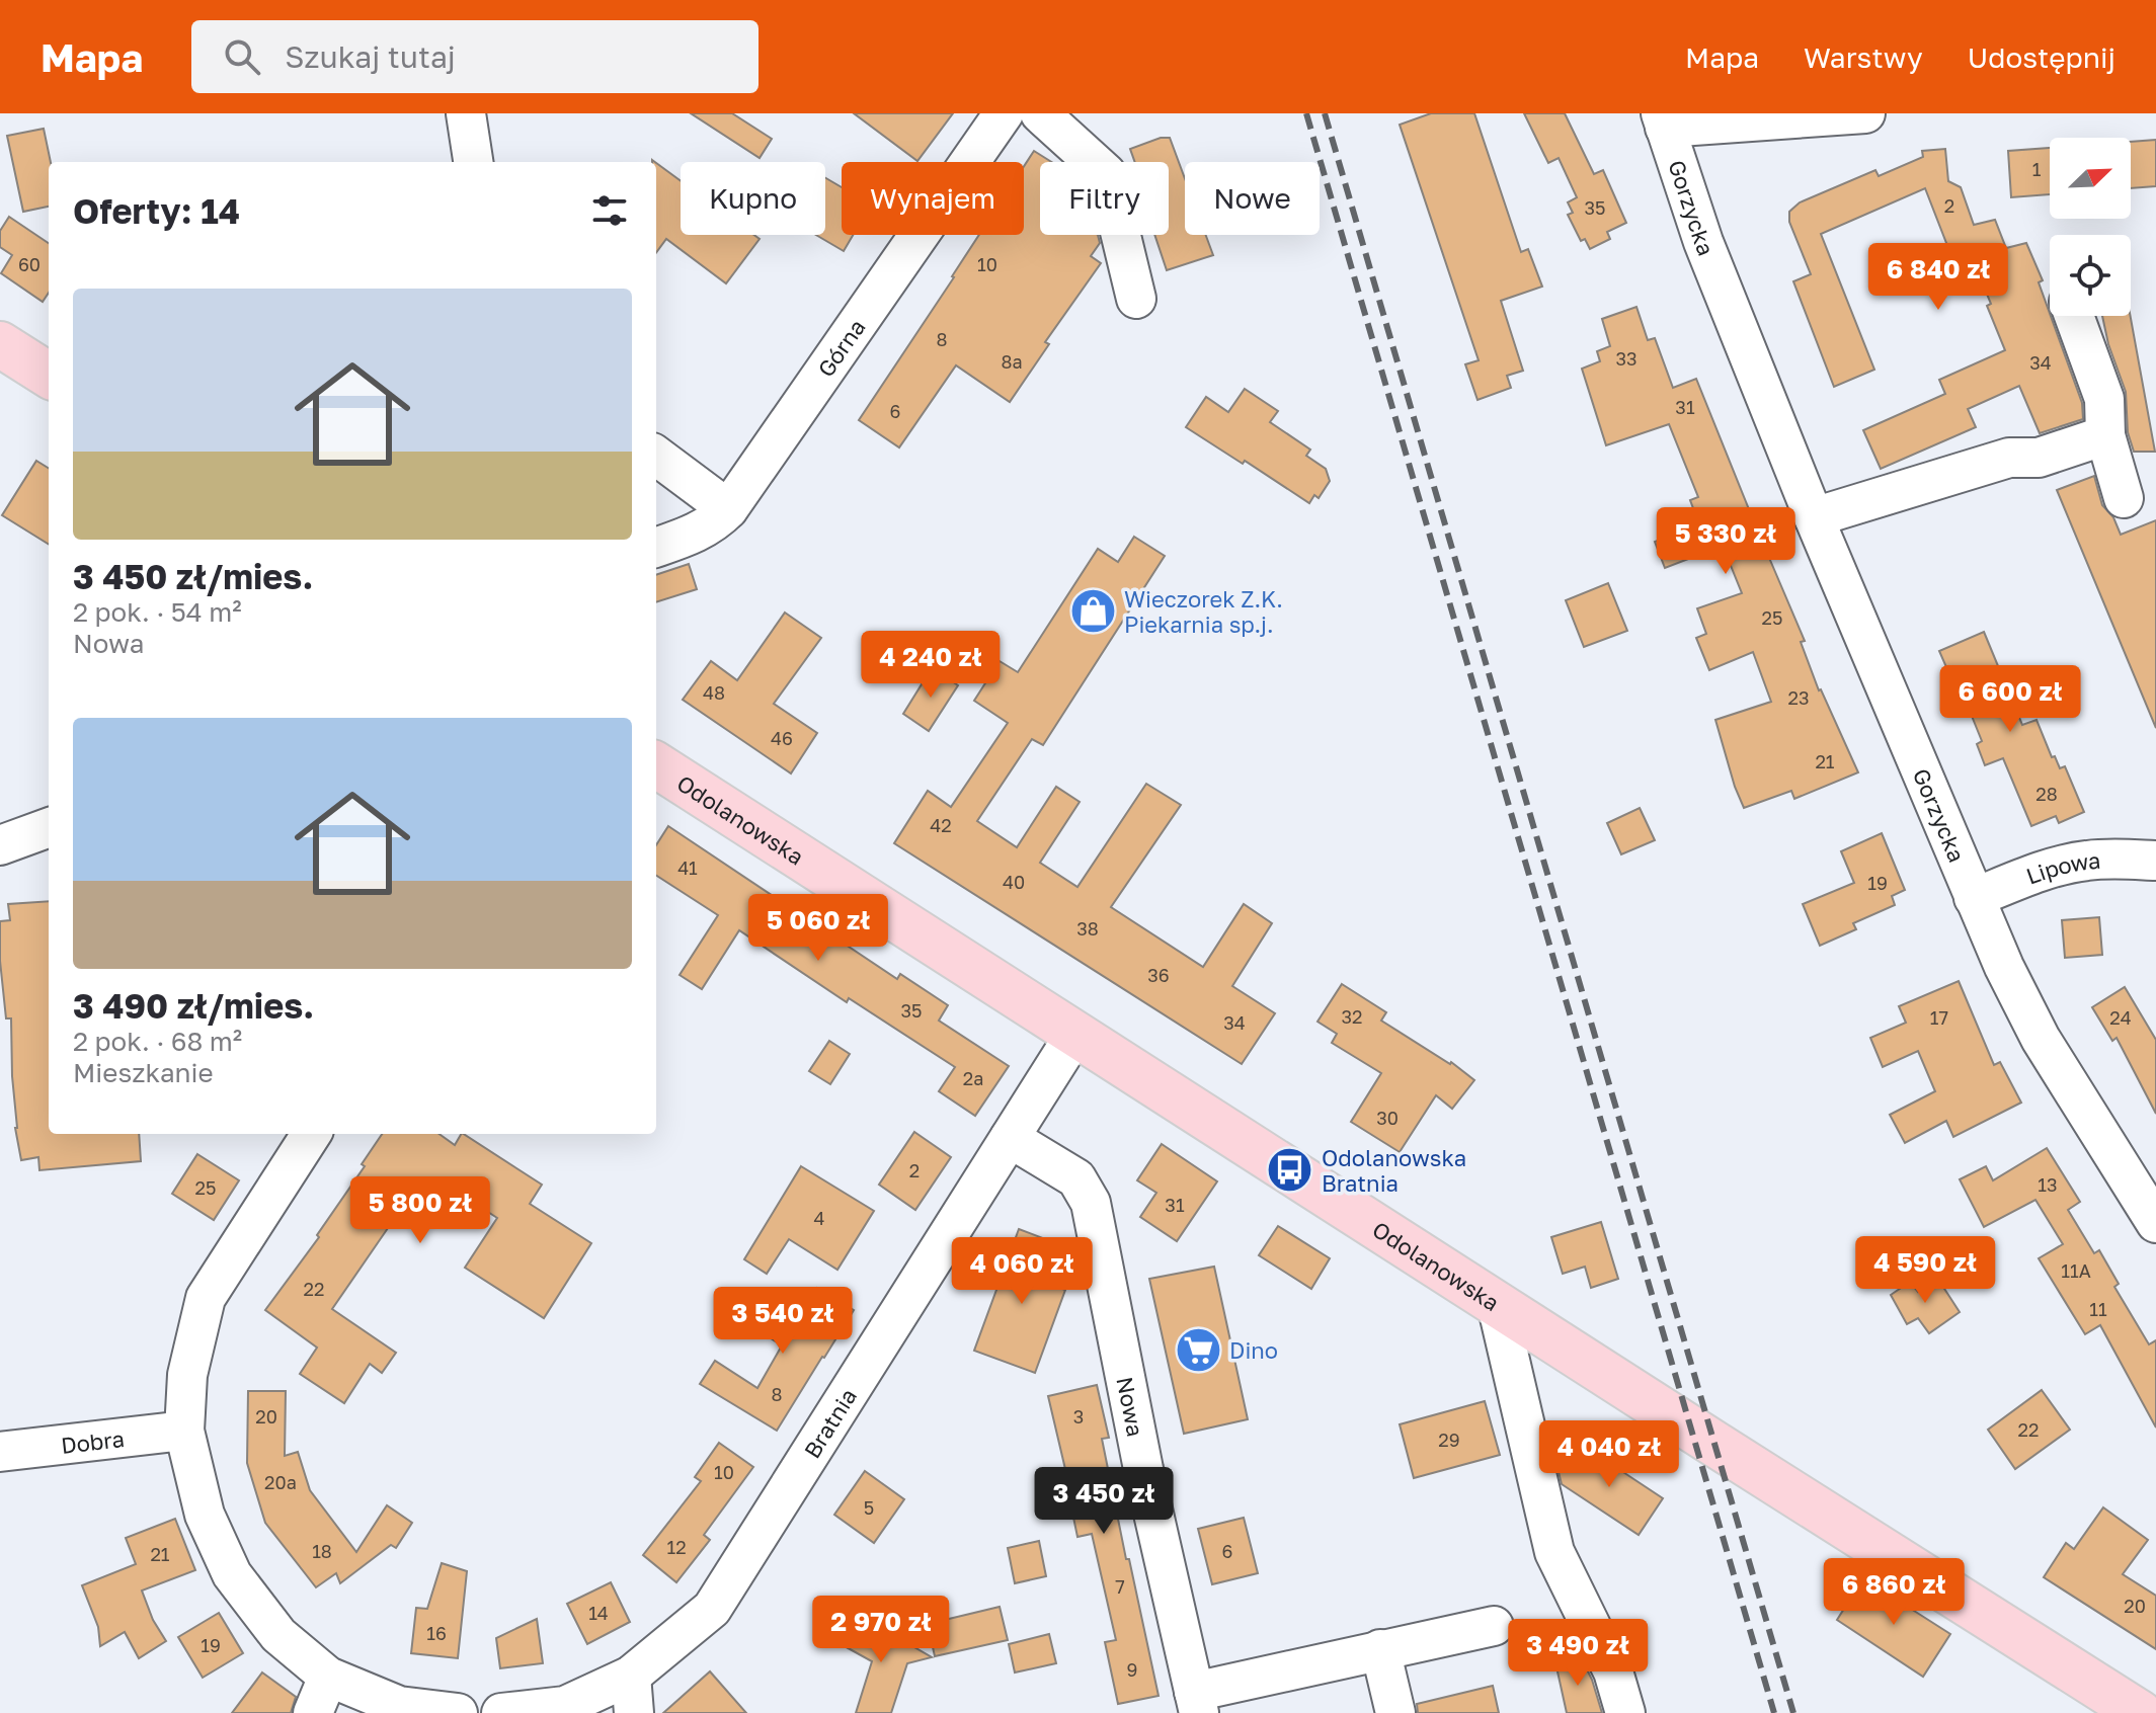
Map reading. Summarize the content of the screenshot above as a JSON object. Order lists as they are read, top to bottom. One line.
{"streets":{"main road":["Odolanowska"],"street":["Gorzycka","Górna","Lipowa","Nowa","Bratnia","Dobra"]},"crossings":[["Gorzycka","Lipowa"],["Odolanowska","Bratnia"],["Nowa","Bratnia"]],"places":{"shop":["Wieczorek Z.K. Piekarnia sp.j."],"bus stop":["Odolanowska Bratnia"],"supermarket":["Dino"]},"house_numbers":["1","2","35","60","10","8","33","8a","34","31","6","25","48","23","46","21","28","42","41","40","19","38","36","35","32","17","24","34","2a","30","2","13","25","31","4","11A","22","11","8","20","3","22","29","10","20a","5","12","18","6","21","7","20","14","16","19","9"],"north":"top right","page":{"header":"Mapa","search":"Szukaj tutaj","nav":["Mapa","Warstwy","Udostępnij"],"chip":["Kupno","Wynajem","Filtry","Nowe"],"heading":"Oferty: 14","price":["6 840 zł","5 330 zł","4 240 zł","6 600 zł","5 060 zł","5 800 zł","4 590 zł","4 060 zł","3 540 zł","4 040 zł","3 450 zł","6 860 zł","2 970 zł","3 490 zł"],"list":[{"name":"3 450 zł/mies.","note":"2 pok. · 54 m² · Nowa"},{"name":"3 490 zł/mies.","note":"2 pok. · 68 m² · Mieszkanie"}]}}
